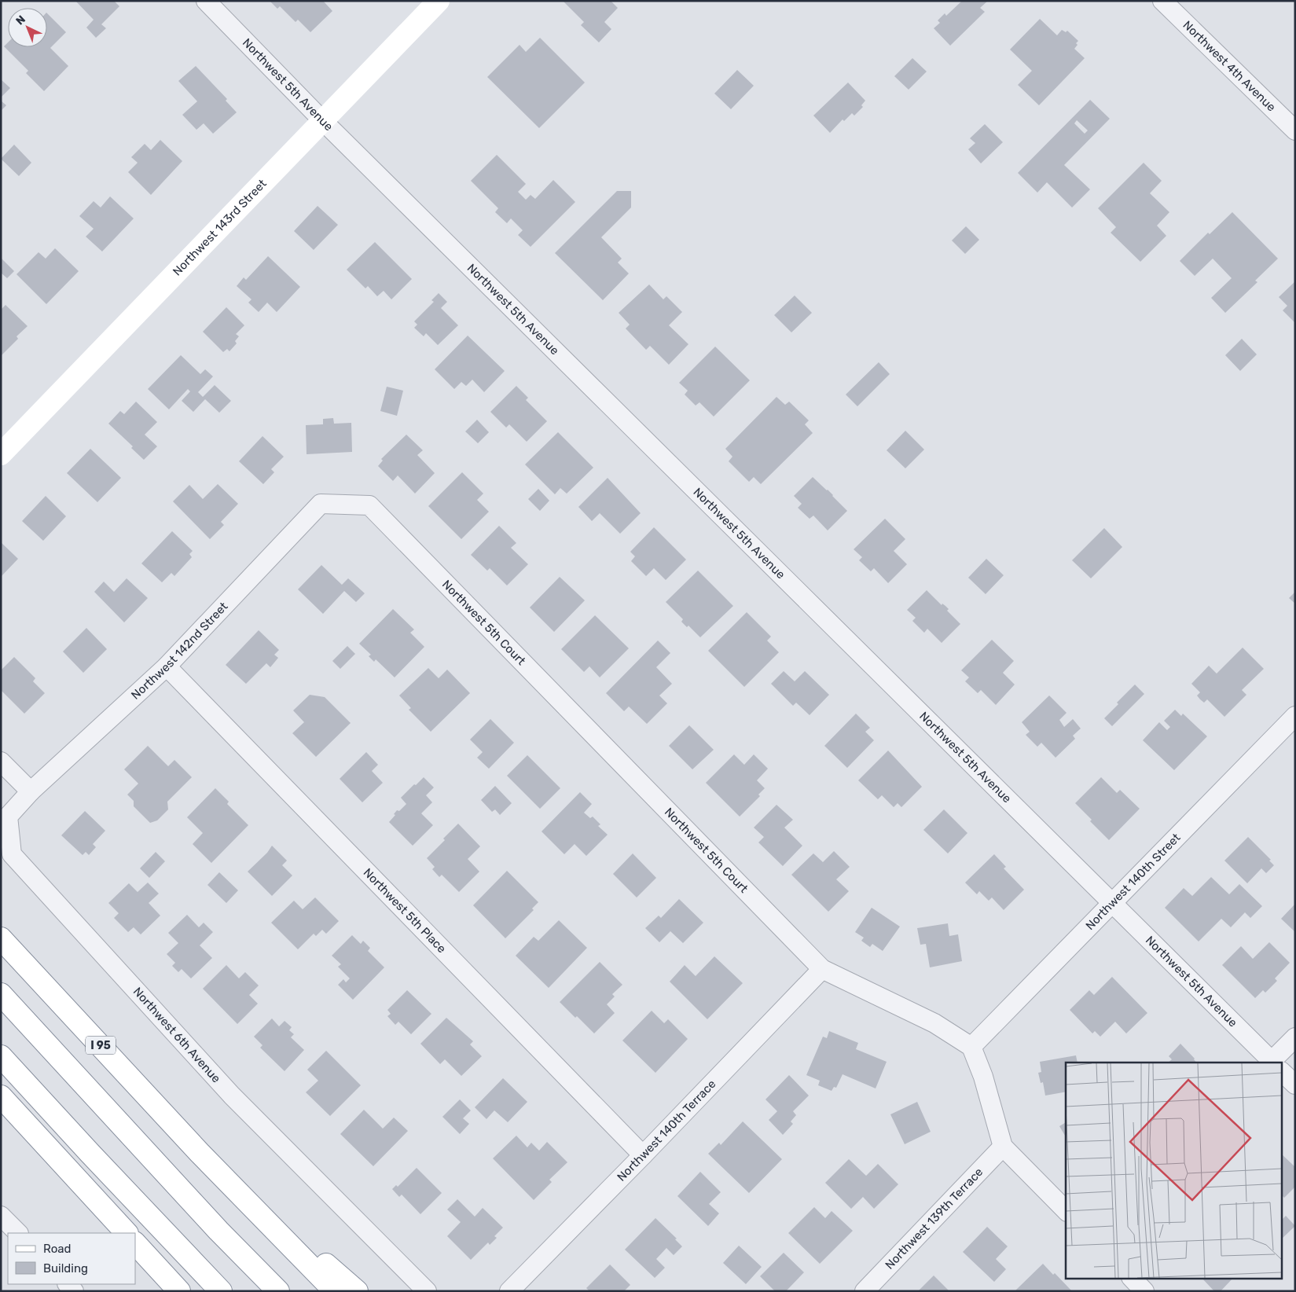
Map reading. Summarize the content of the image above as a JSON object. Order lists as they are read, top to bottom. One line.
{"streets":{"main road":["Northwest 143rd Street","I 95"],"street":["Northwest 4th Avenue","Northwest 5th Avenue","Northwest 5th Court","Northwest 142nd Street","Northwest 140th Street","Northwest 5th Place","Northwest 6th Avenue","Northwest 140th Terrace","Northwest 139th Terrace"]},"crossings":[["Northwest 5th Avenue","Northwest 143rd Street"],["Northwest 5th Avenue","Northwest 140th Street"],["Northwest 5th Court","Northwest 142nd Street"],["Northwest 5th Court","Northwest 140th Street"],["Northwest 5th Court","Northwest 140th Terrace"],["Northwest 142nd Street","Northwest 5th Place"],["Northwest 142nd Street","Northwest 6th Avenue"],["Northwest 5th Place","Northwest 140th Terrace"]],"legend":["Road","Building"],"north":"top left"}
